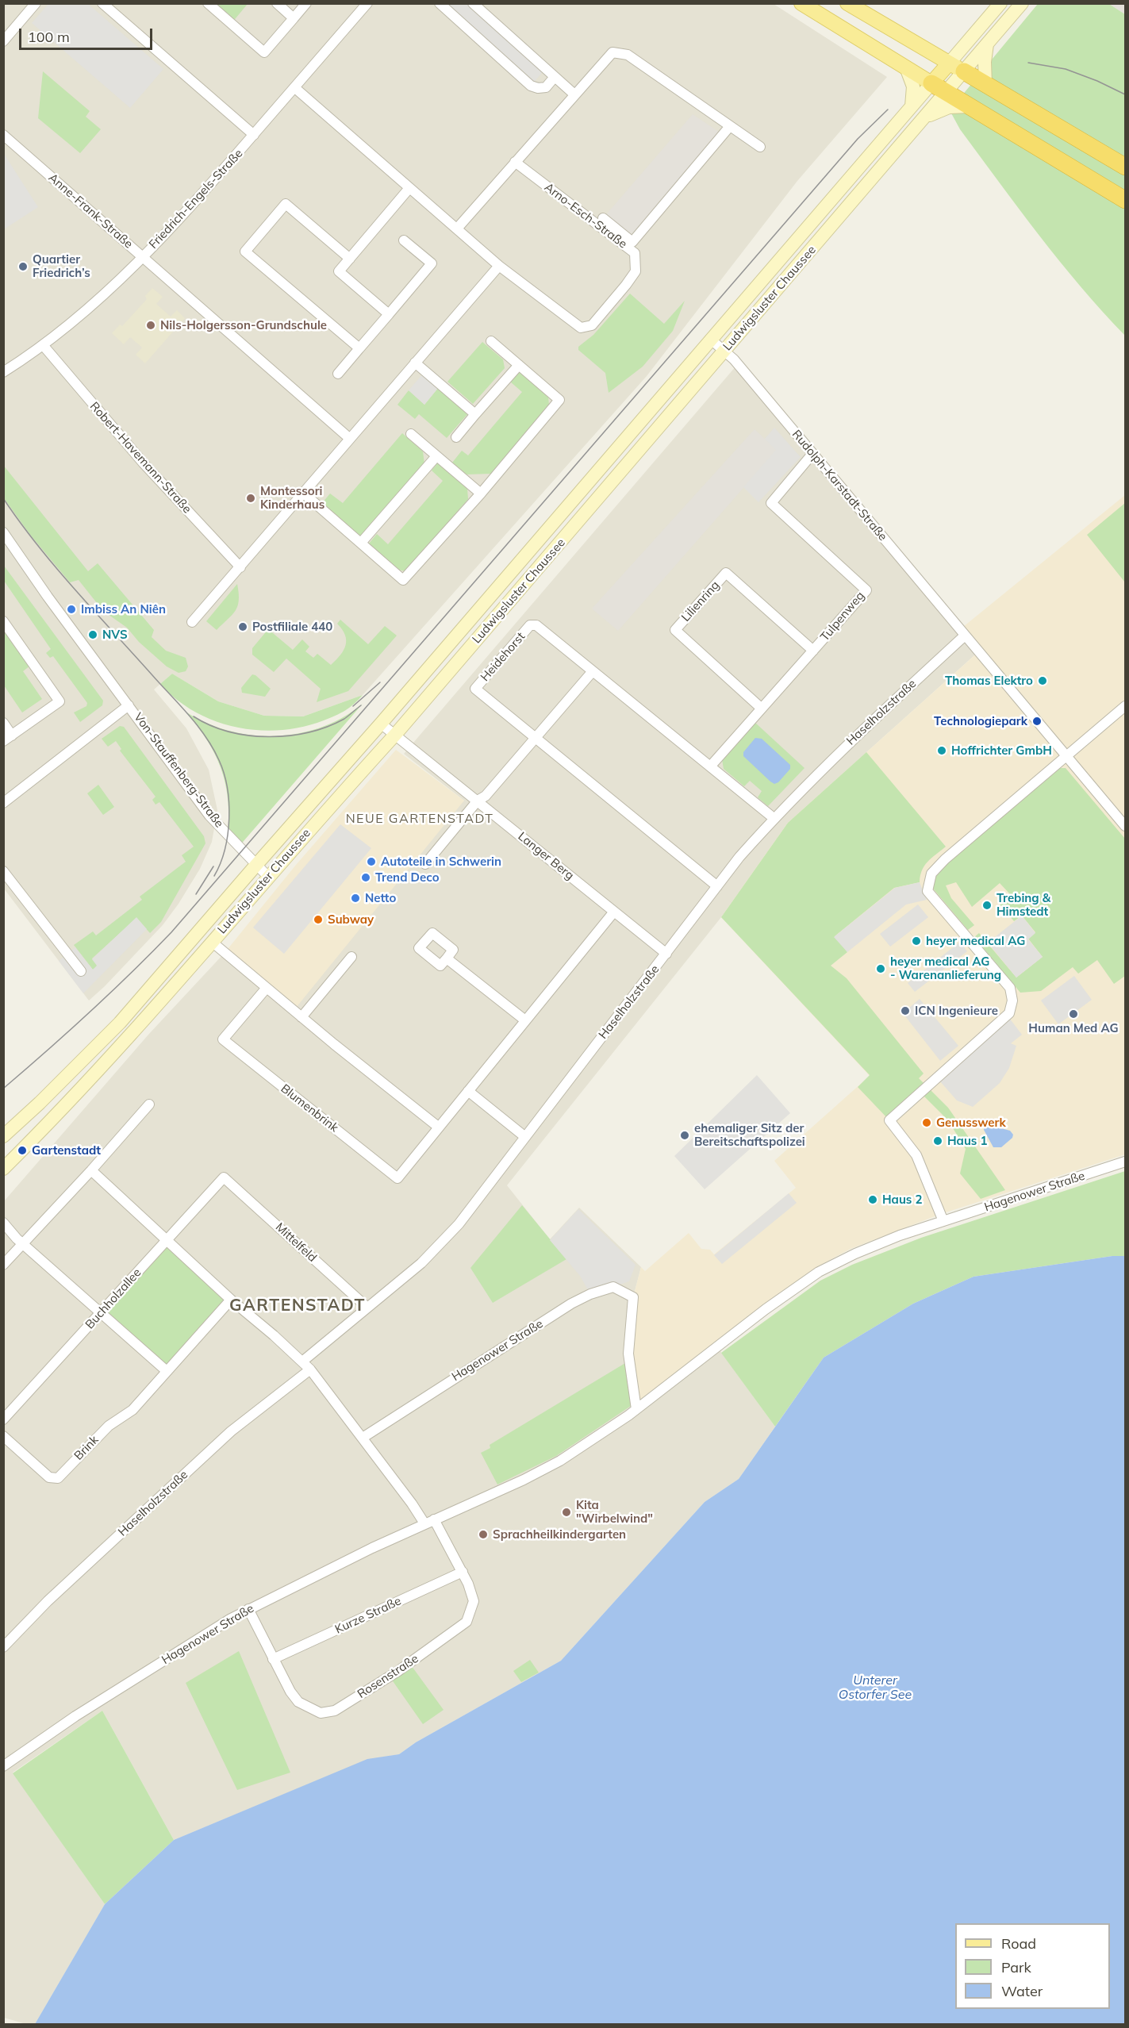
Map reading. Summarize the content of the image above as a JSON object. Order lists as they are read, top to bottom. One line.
{"streets":{"main road":["Ludwigsluster Chaussee"],"street":["Friedrich-Engels-Straße","Anne-Frank-Straße","Arno-Esch-Straße","Robert-Havemann-Straße","Rudolph-Karstadt-Straße","Lilienring","Tulpenweg","Heidehorst","Haselholzstraße","Von-Stauffenberg-Straße","Langer Berg","Blumenbrink","Hagenower Straße","Mittelfeld","Buchholzallee","Brink","Kurze Straße","Rosenstraße"]},"crossings":[["Friedrich-Engels-Straße","Anne-Frank-Straße"],["Friedrich-Engels-Straße","Arno-Esch-Straße"],["Friedrich-Engels-Straße","Robert-Havemann-Straße"],["Ludwigsluster Chaussee","Rudolph-Karstadt-Straße"],["Ludwigsluster Chaussee","Von-Stauffenberg-Straße"],["Ludwigsluster Chaussee","Langer Berg"],["Rudolph-Karstadt-Straße","Tulpenweg"],["Rudolph-Karstadt-Straße","Haselholzstraße"],["Lilienring","Tulpenweg"],["Tulpenweg","Heidehorst"],["Heidehorst","Haselholzstraße"],["Haselholzstraße","Langer Berg"],["Haselholzstraße","Mittelfeld"],["Hagenower Straße","Rosenstraße"],["Mittelfeld","Buchholzallee"],["Kurze Straße","Rosenstraße"]],"districts":["NEUE GARTENSTADT","GARTENSTADT"],"water":["Unterer Ostorfer See"],"places":["Quartier Friedrich’s","Nils-Holgersson-Grundschule","Montessori Kinderhaus","Imbiss An Niên","Postfiliale 440","NVS","Thomas Elektro","Technologiepark","Hoffrichter GmbH","Autoteile in Schwerin","Trend Deco","Netto","Trebing & Himstedt","Subway","heyer medical AG","heyer medical AG - Warenanlieferung","ICN Ingenieure","Human Med AG","Genusswerk","ehemaliger Sitz der Bereitschaftspolizei","Haus 1","Gartenstadt","Haus 2","Kita \"Wirbelwind\"","Sprachheilkindergarten"],"legend":["Road","Park","Water"],"scale_bar":"100 m"}
